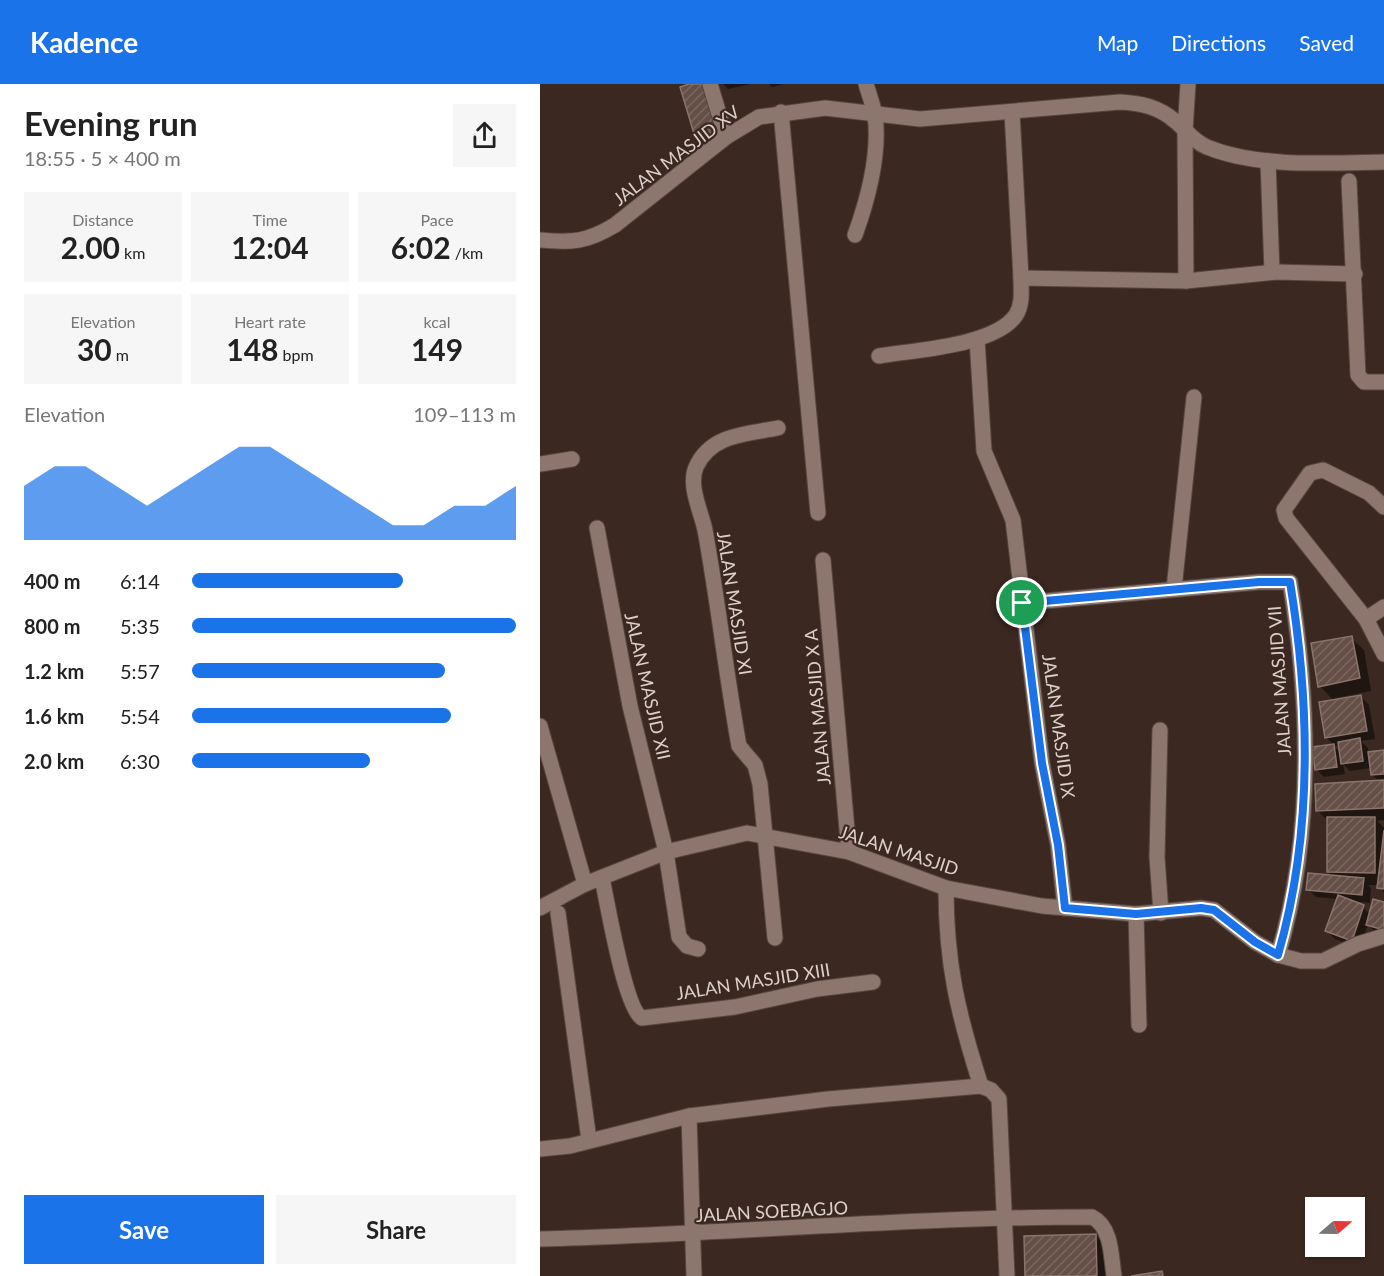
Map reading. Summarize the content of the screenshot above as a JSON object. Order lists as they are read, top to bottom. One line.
{"streets":{"street":["JALAN MASJID XV","JALAN MASJID XI","JALAN MASJID VII","JALAN MASJID XII","JALAN MASJID X A","JALAN MASJID IX","JALAN MASJID","JALAN MASJID XIII","JALAN SOEBAGJO"]},"crossings":[["JALAN MASJID XI","JALAN MASJID"],["JALAN MASJID VII","JALAN MASJID"],["JALAN MASJID XII","JALAN MASJID"],["JALAN MASJID X A","JALAN MASJID"],["JALAN MASJID IX","JALAN MASJID"],["JALAN MASJID","JALAN MASJID XIII"]],"north":"right","page":{"header":"Kadence","nav":["Map","Directions","Saved"],"heading":["Evening run","18:55 · 5 × 400 m"],"stats":[["Distance","2.00 km"],["Time","12:04"],["Pace","6:02 /km"],["Elevation","30 m"],["Heart rate","148 bpm"],["kcal","149"]],"chart":["Elevation","109–113 m"],"list":[{"name":"400 m","note":"6:14"},{"name":"800 m","note":"5:35"},{"name":"1.2 km","note":"5:57"},{"name":"1.6 km","note":"5:54"},{"name":"2.0 km","note":"6:30"}],"buttons":["Save","Share"]}}
